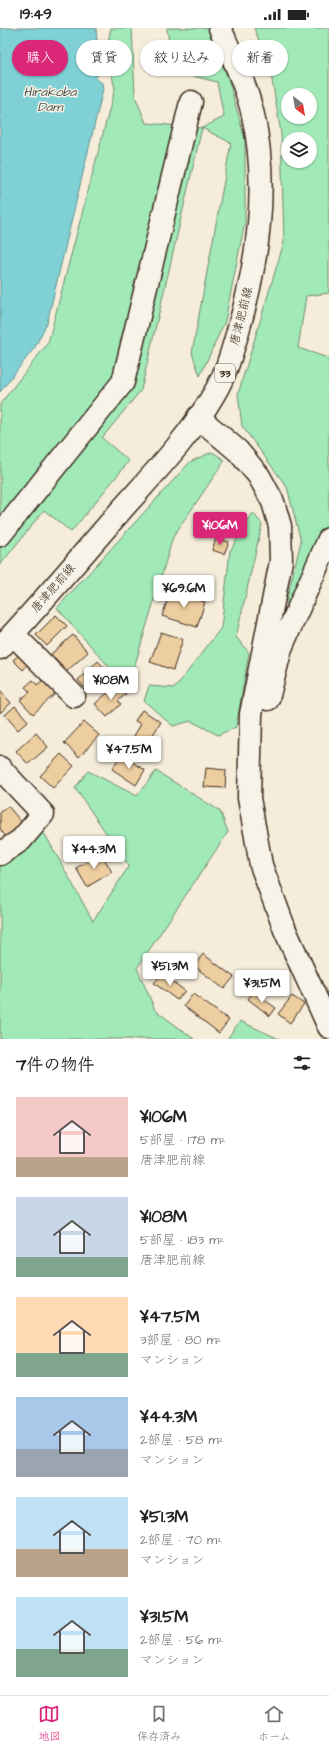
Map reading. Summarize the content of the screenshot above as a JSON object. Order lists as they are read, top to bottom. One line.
{"streets":{"street":["唐津肥前線","33"]},"water":["Hirakoba Dam"],"north":"bottom right","page":{"status":"19:49","chip":["購入","賃貸","絞り込み","新着"],"price":["¥106M","¥69.6M","¥108M","¥47.5M","¥44.3M","¥51.3M","¥31.5M"],"heading":"7件の物件","list":[{"name":"¥106M","note":"5部屋 · 178 m² · 唐津肥前線"},{"name":"¥108M","note":"5部屋 · 183 m² · 唐津肥前線"},{"name":"¥47.5M","note":"3部屋 · 80 m² · マンション"},{"name":"¥44.3M","note":"2部屋 · 58 m² · マンション"},{"name":"¥51.3M","note":"2部屋 · 70 m² · マンション"},{"name":"¥31.5M","note":"2部屋 · 56 m² · マンション"}],"tabs":["地図","保存済み","ホーム"]}}
